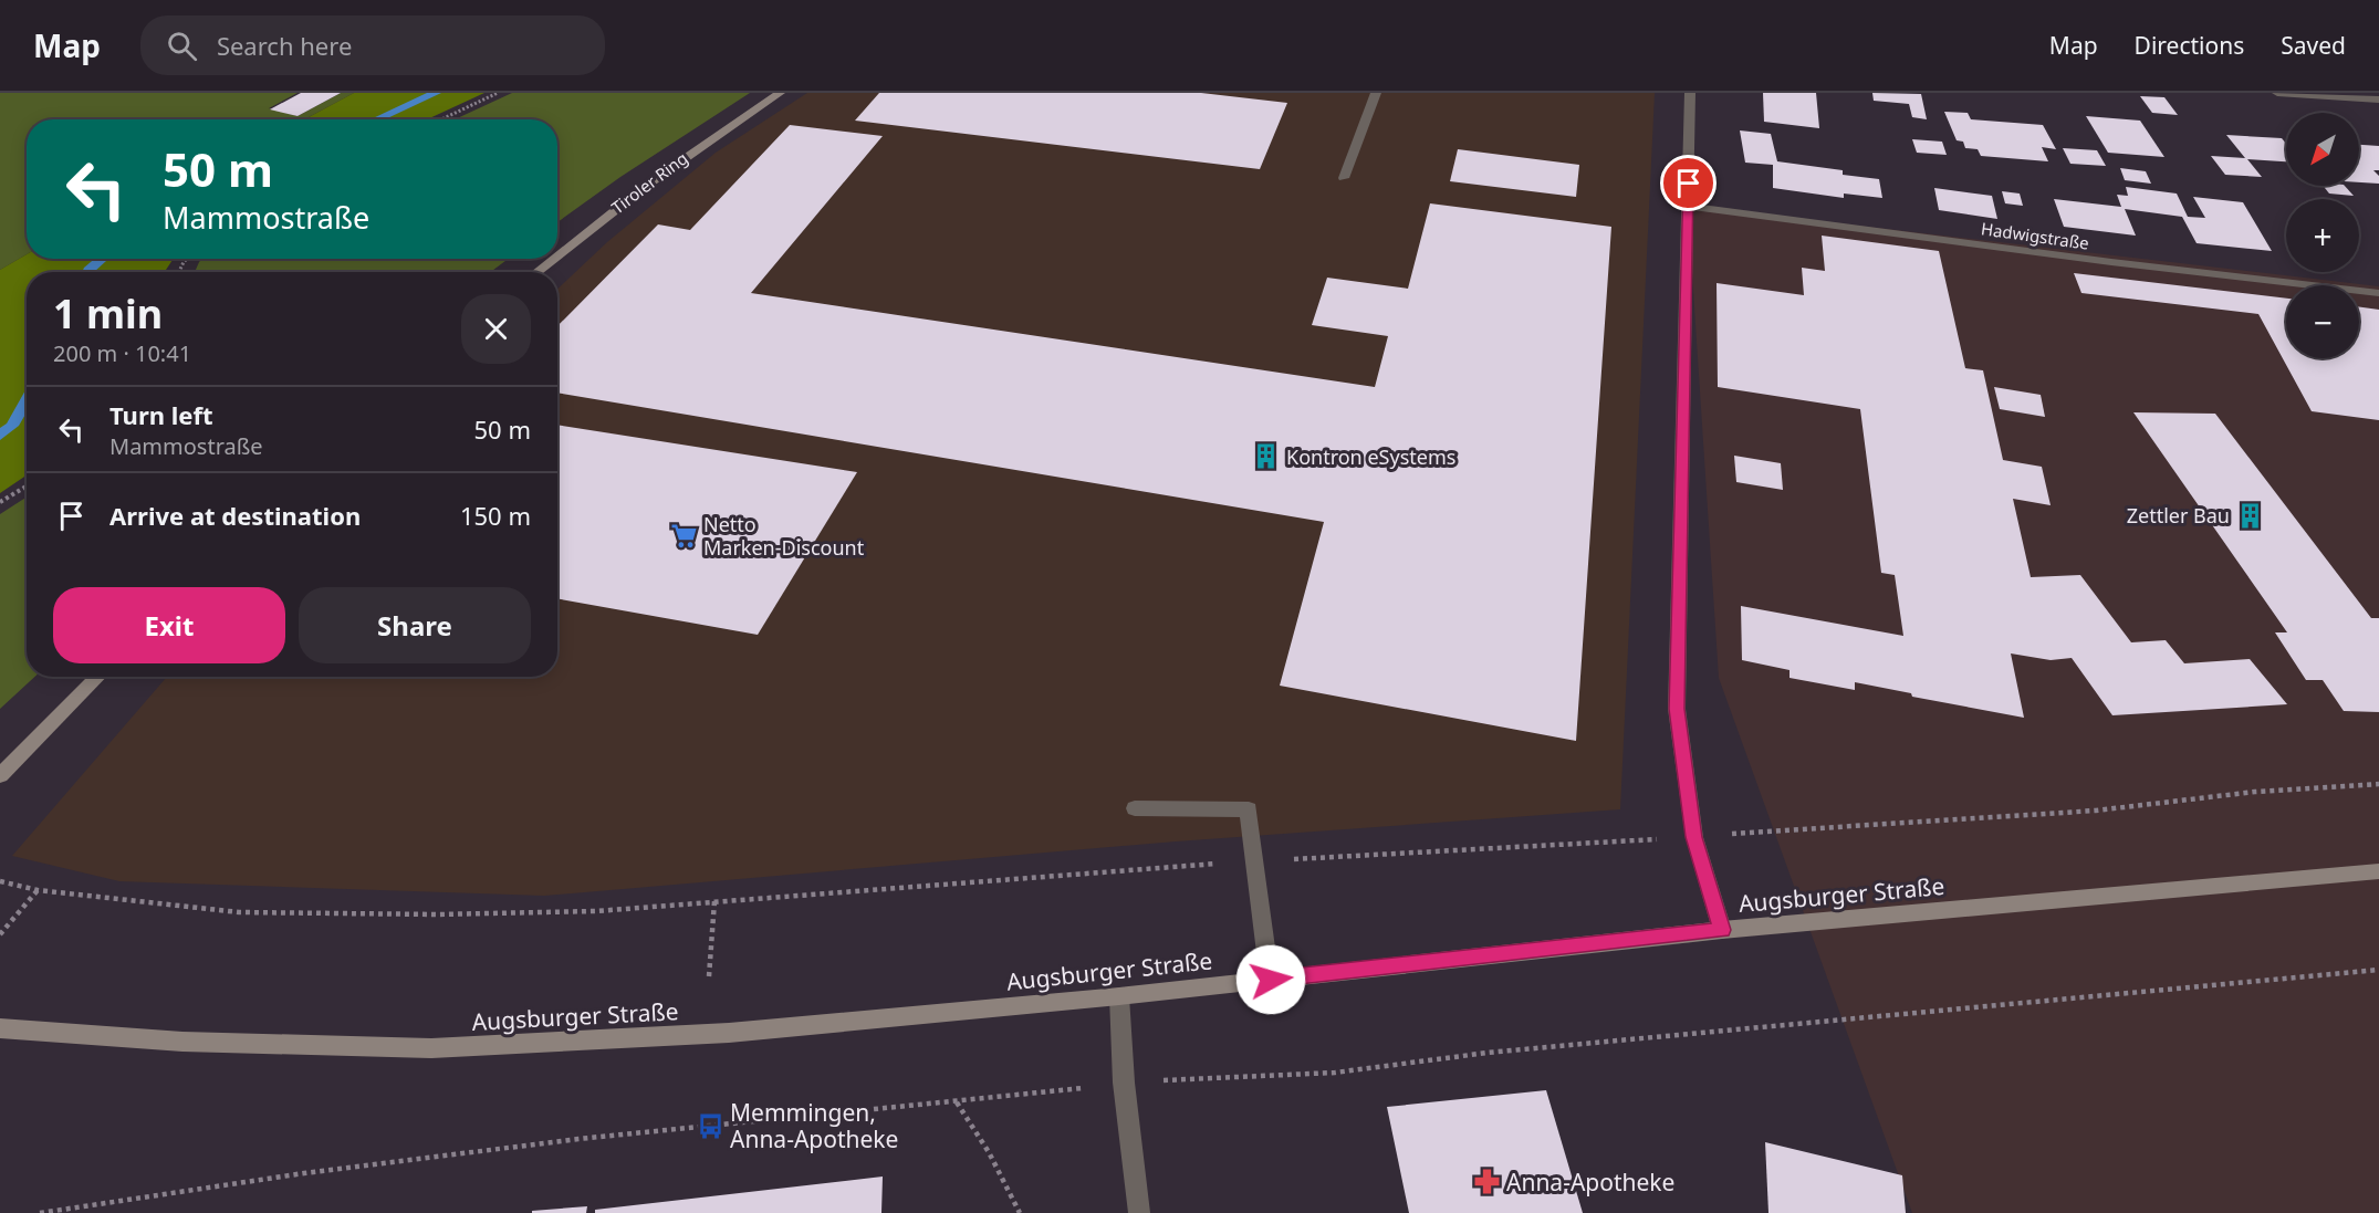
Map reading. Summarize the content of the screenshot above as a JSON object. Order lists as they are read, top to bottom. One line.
{"streets":{"street":["Tiroler Ring","Hadwigstraße","Augsburger Straße"]},"places":{"building":["Kontron eSystems","Zettler Bau"],"supermarket":["Netto Marken-Discount"],"bus stop":["Memmingen, Anna-Apotheke"],"pharmacy":["Anna-Apotheke"]},"north":"bottom left","page":{"header":"Map","search":"Search here","nav":["Map","Directions","Saved"],"map_buttons":["+","−"],"turn":["50 m","Mammostraße"],"heading":["1 min","200 m · 10:41"],"list":[{"name":"Turn left","note":"Mammostraße","value":"50 m"},{"name":"Arrive at destination","value":"150 m"}],"buttons":["Exit","Share"]}}
